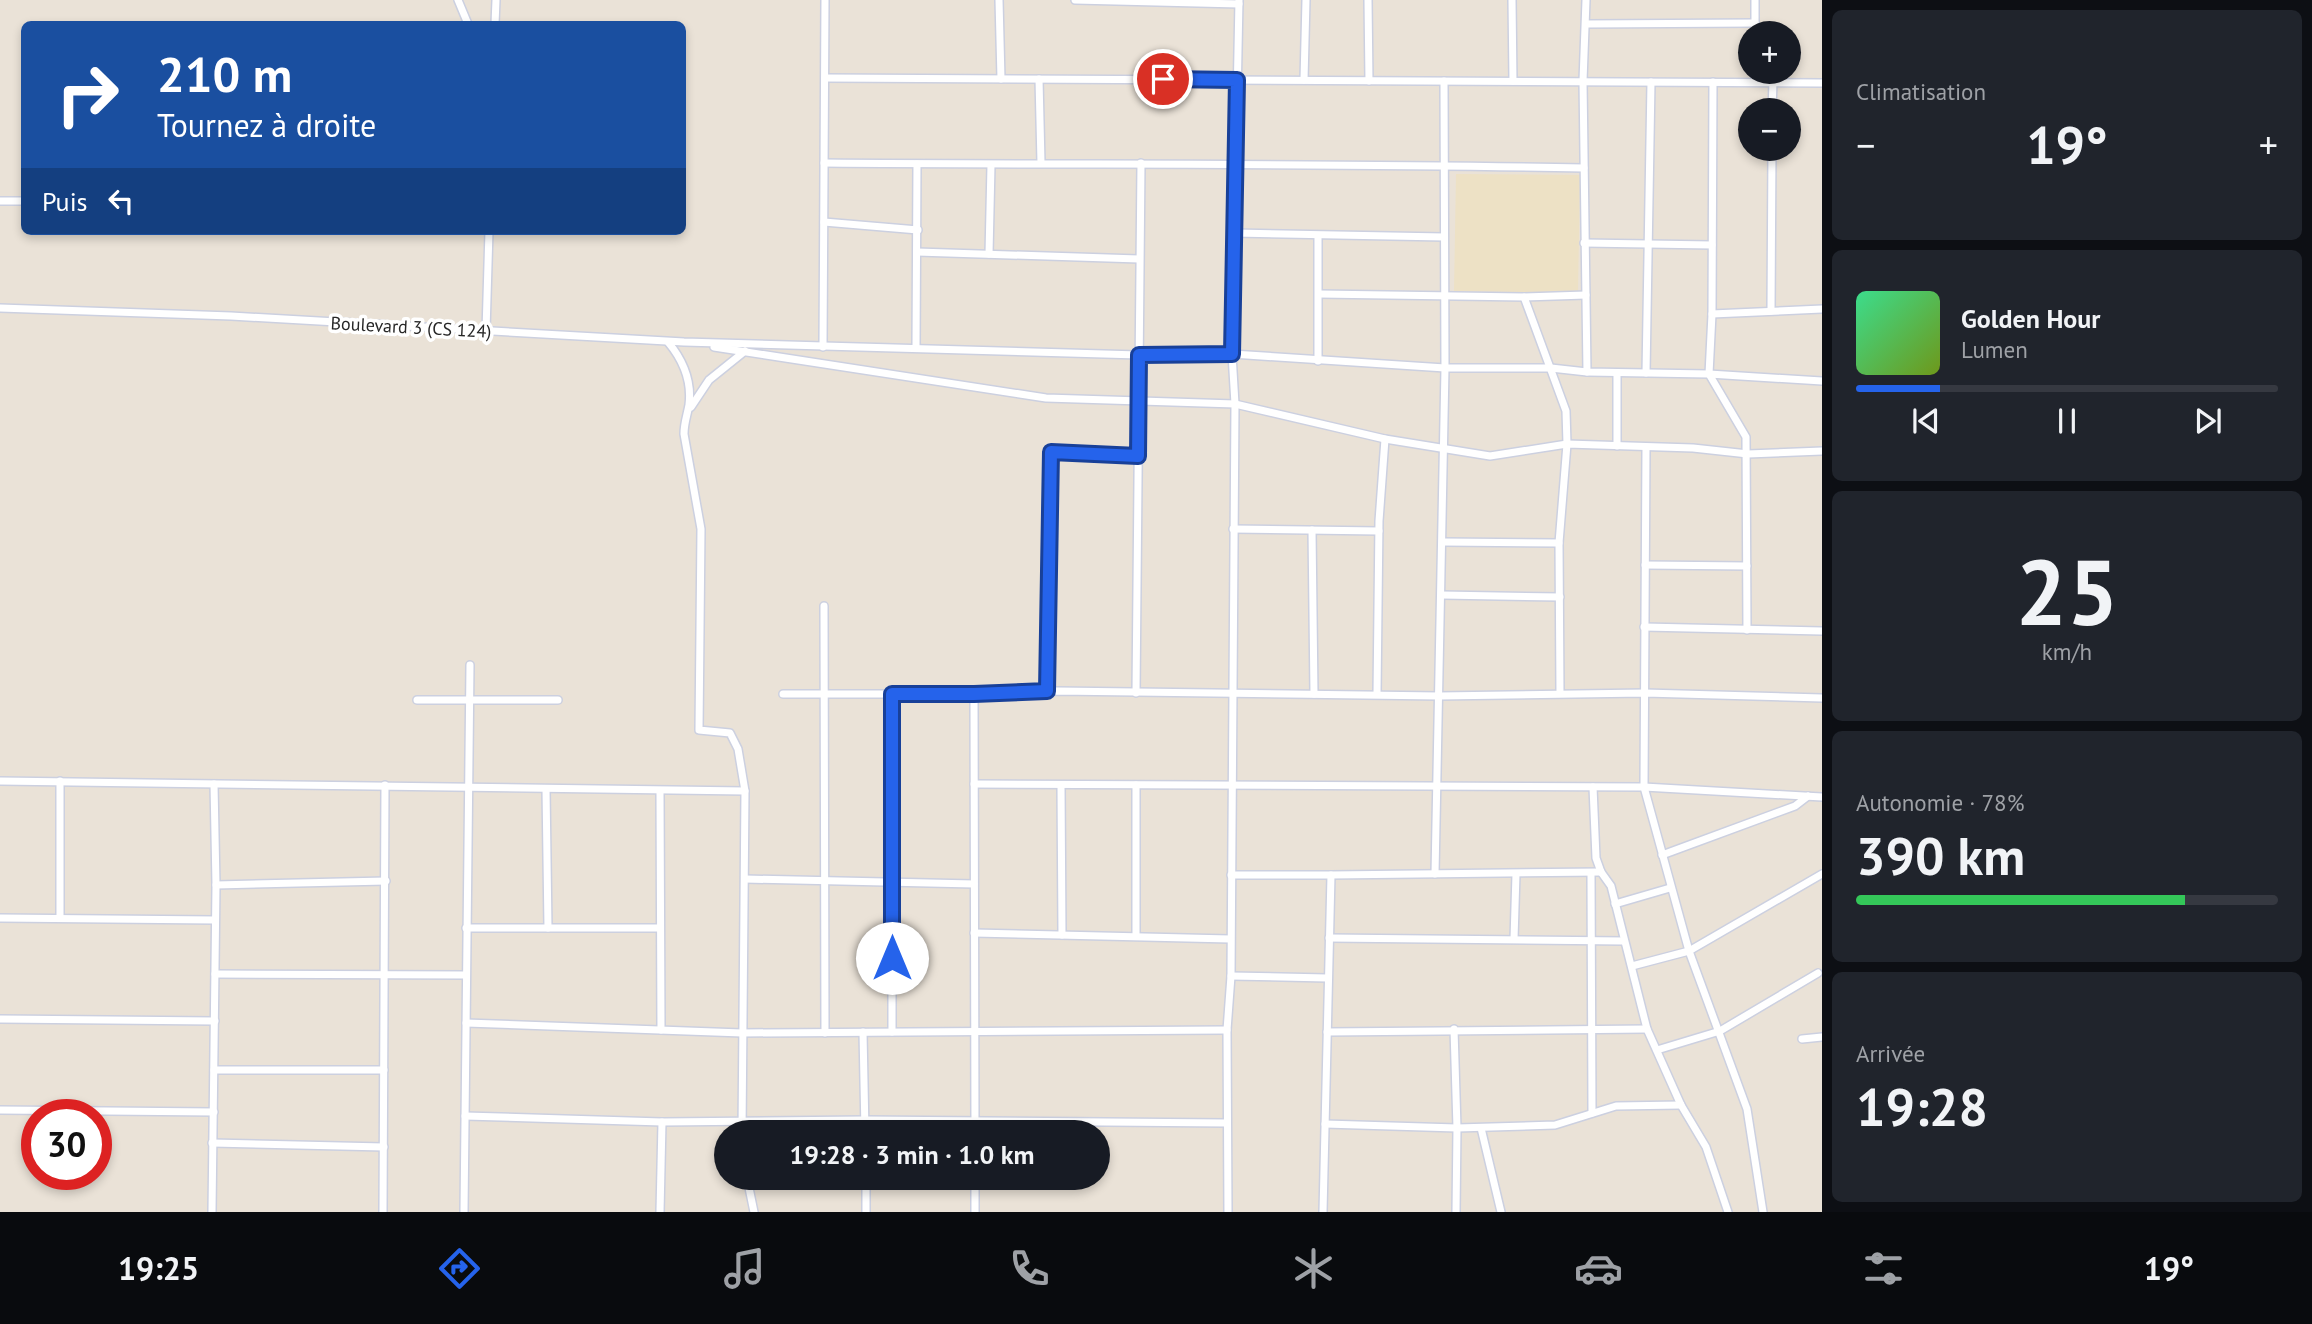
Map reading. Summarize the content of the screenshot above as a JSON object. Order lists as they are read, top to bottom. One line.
{"streets":{"street":["Boulevard 3 (CS 124)"]},"page":{"tile":["Climatisation",["25","km/h"],["Autonomie · 78%","390 km"],["Arrivée","19:28"]],"map_buttons":["+","−"],"turn":["210 m","Tournez à droite"],"heat":["−","19°","+"],"then":"Puis","song":["Golden Hour","Lumen"],"limit":"30","trip":"19:28 · 3 min · 1.0 km","tabs":["19:25","19°"]}}
